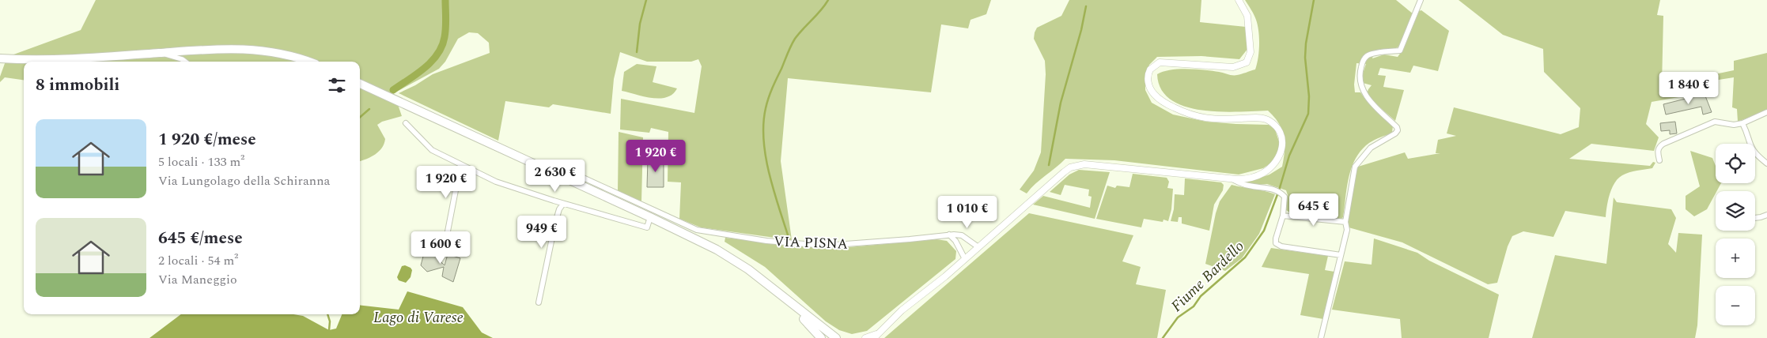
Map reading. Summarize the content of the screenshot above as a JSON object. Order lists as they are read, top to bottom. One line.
{"streets":{"street":["VIA PISNA"]},"water":["Fiume Bardello","Lago di Varese"],"page":{"heading":"8 immobili","price":["1 840 €","1 920 €","2 630 €","1 920 €","645 €","1 010 €","949 €","1 600 €"],"list":[{"name":"1 920 €/mese","note":"5 locali · 133 m² · Via Lungolago della Schiranna"},{"name":"645 €/mese","note":"2 locali · 54 m² · Via Maneggio"}],"map_buttons":["+","−"]}}
